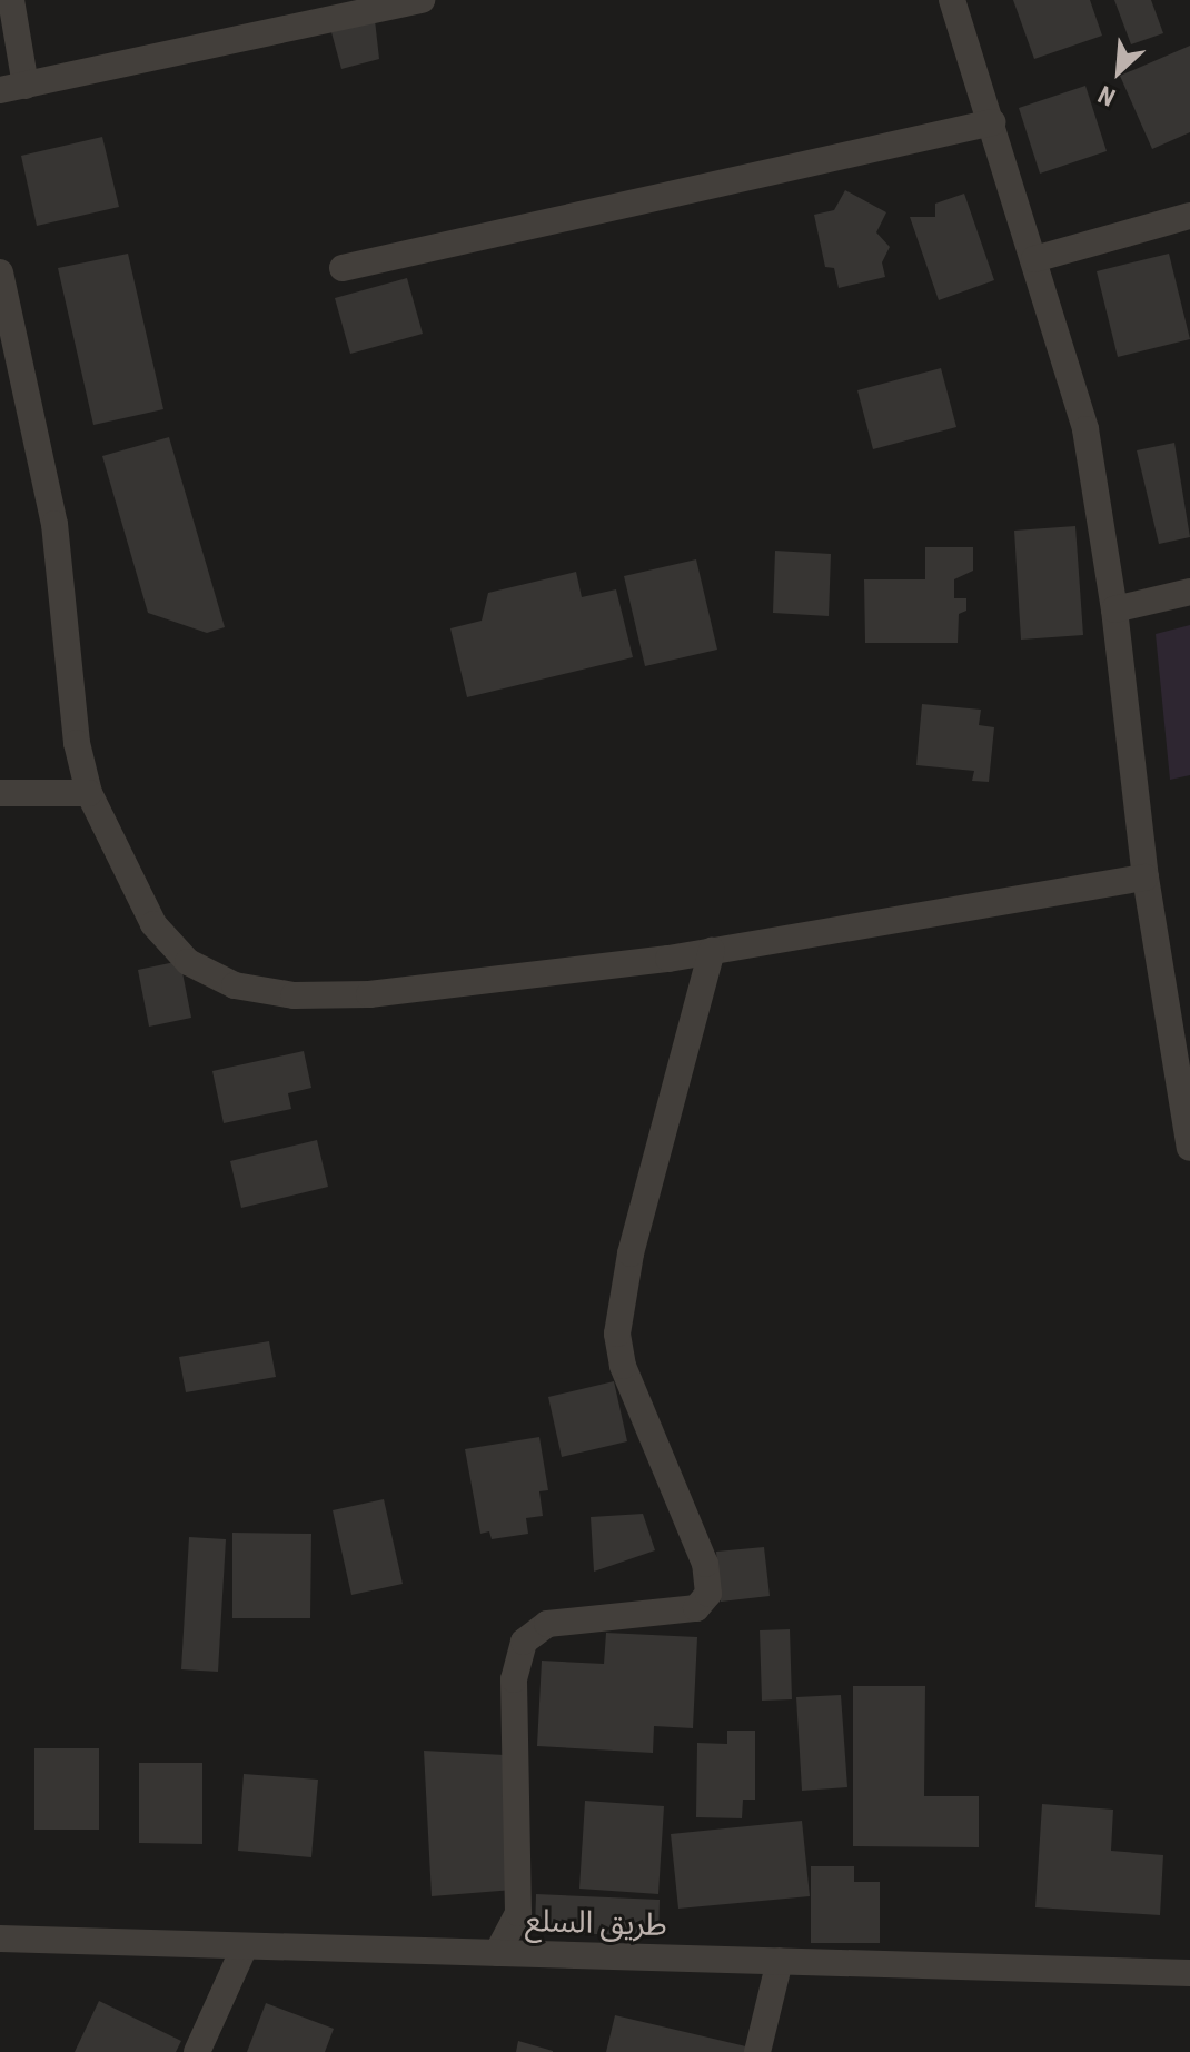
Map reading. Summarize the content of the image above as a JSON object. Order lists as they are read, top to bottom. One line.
{"streets":{"street":["طريق السلع"]},"north":"bottom left"}
